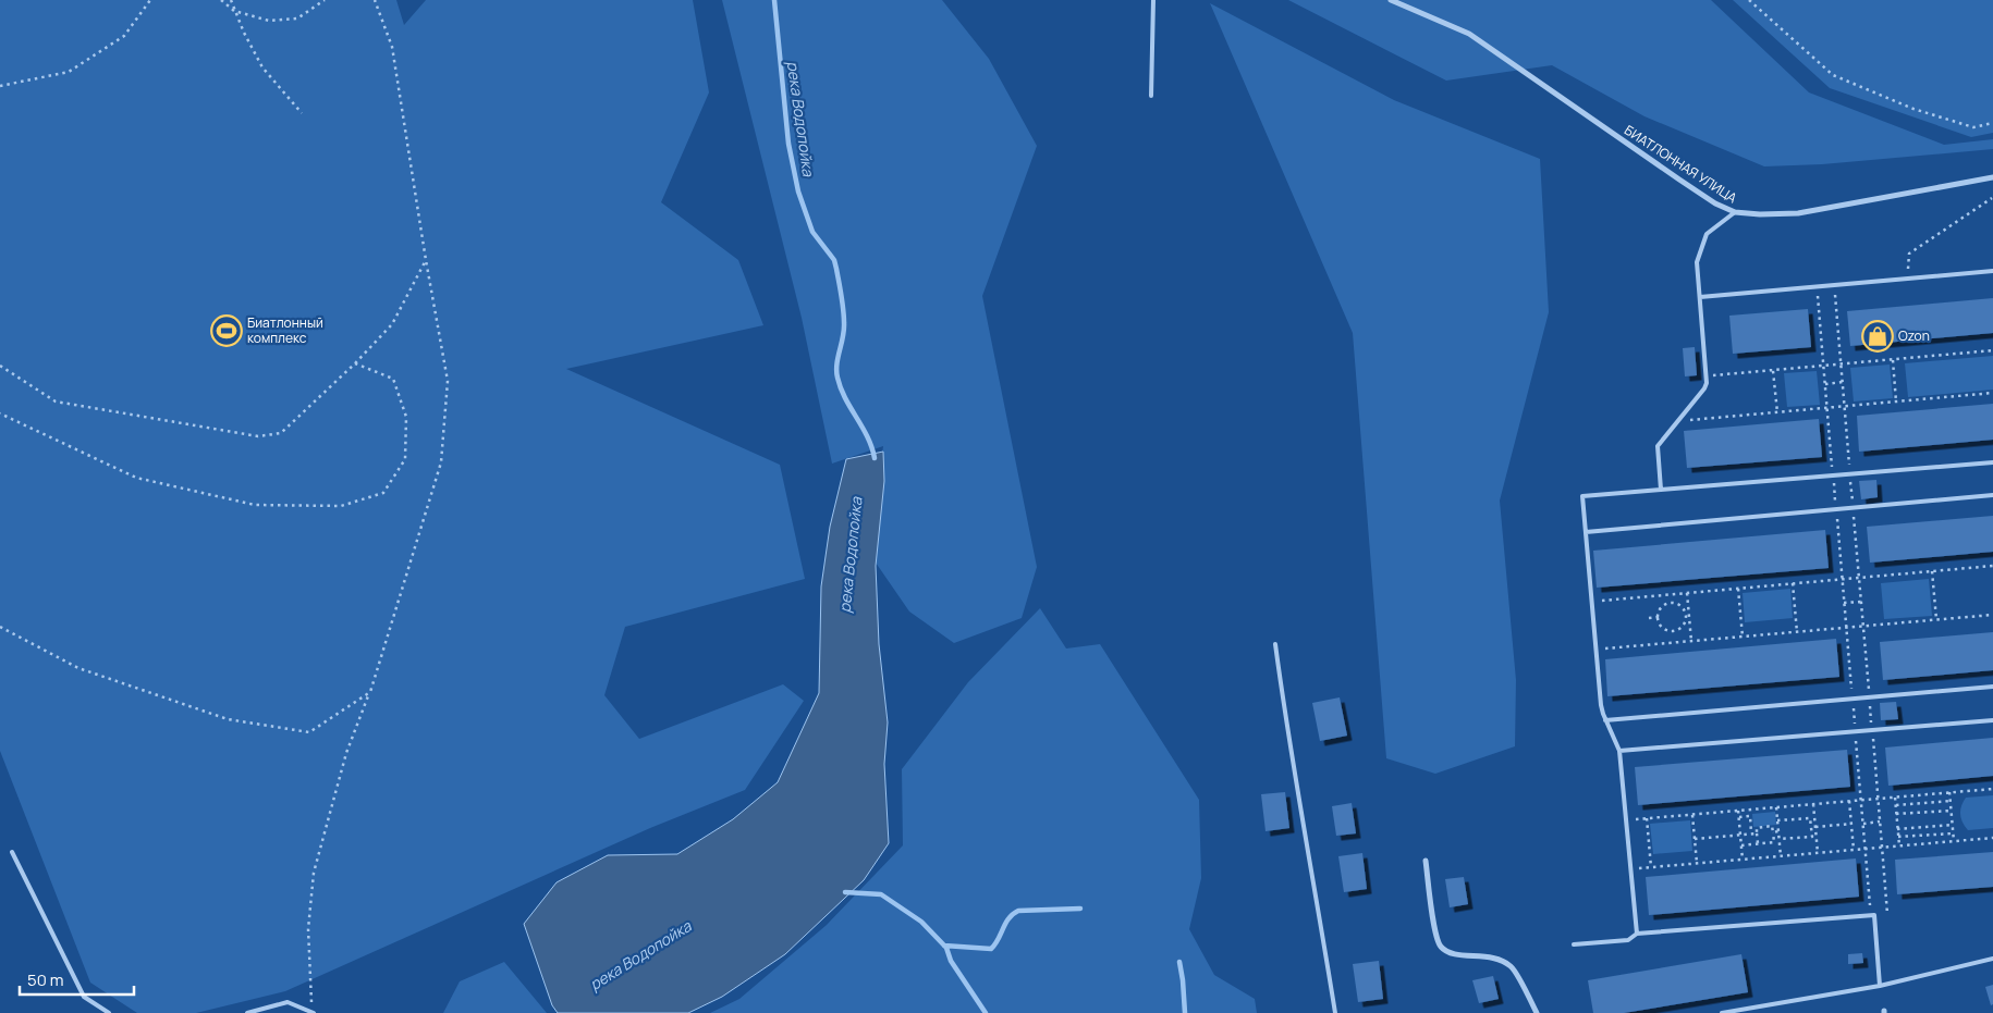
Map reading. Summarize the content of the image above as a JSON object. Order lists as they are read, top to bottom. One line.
{"streets":{"street":["БИАТЛОННАЯ УЛИЦА"]},"water":["река Водопойка"],"places":{"sports":["Биатлонный комплекс"],"shop":["Ozon"]},"scale_bar":"50 m"}
